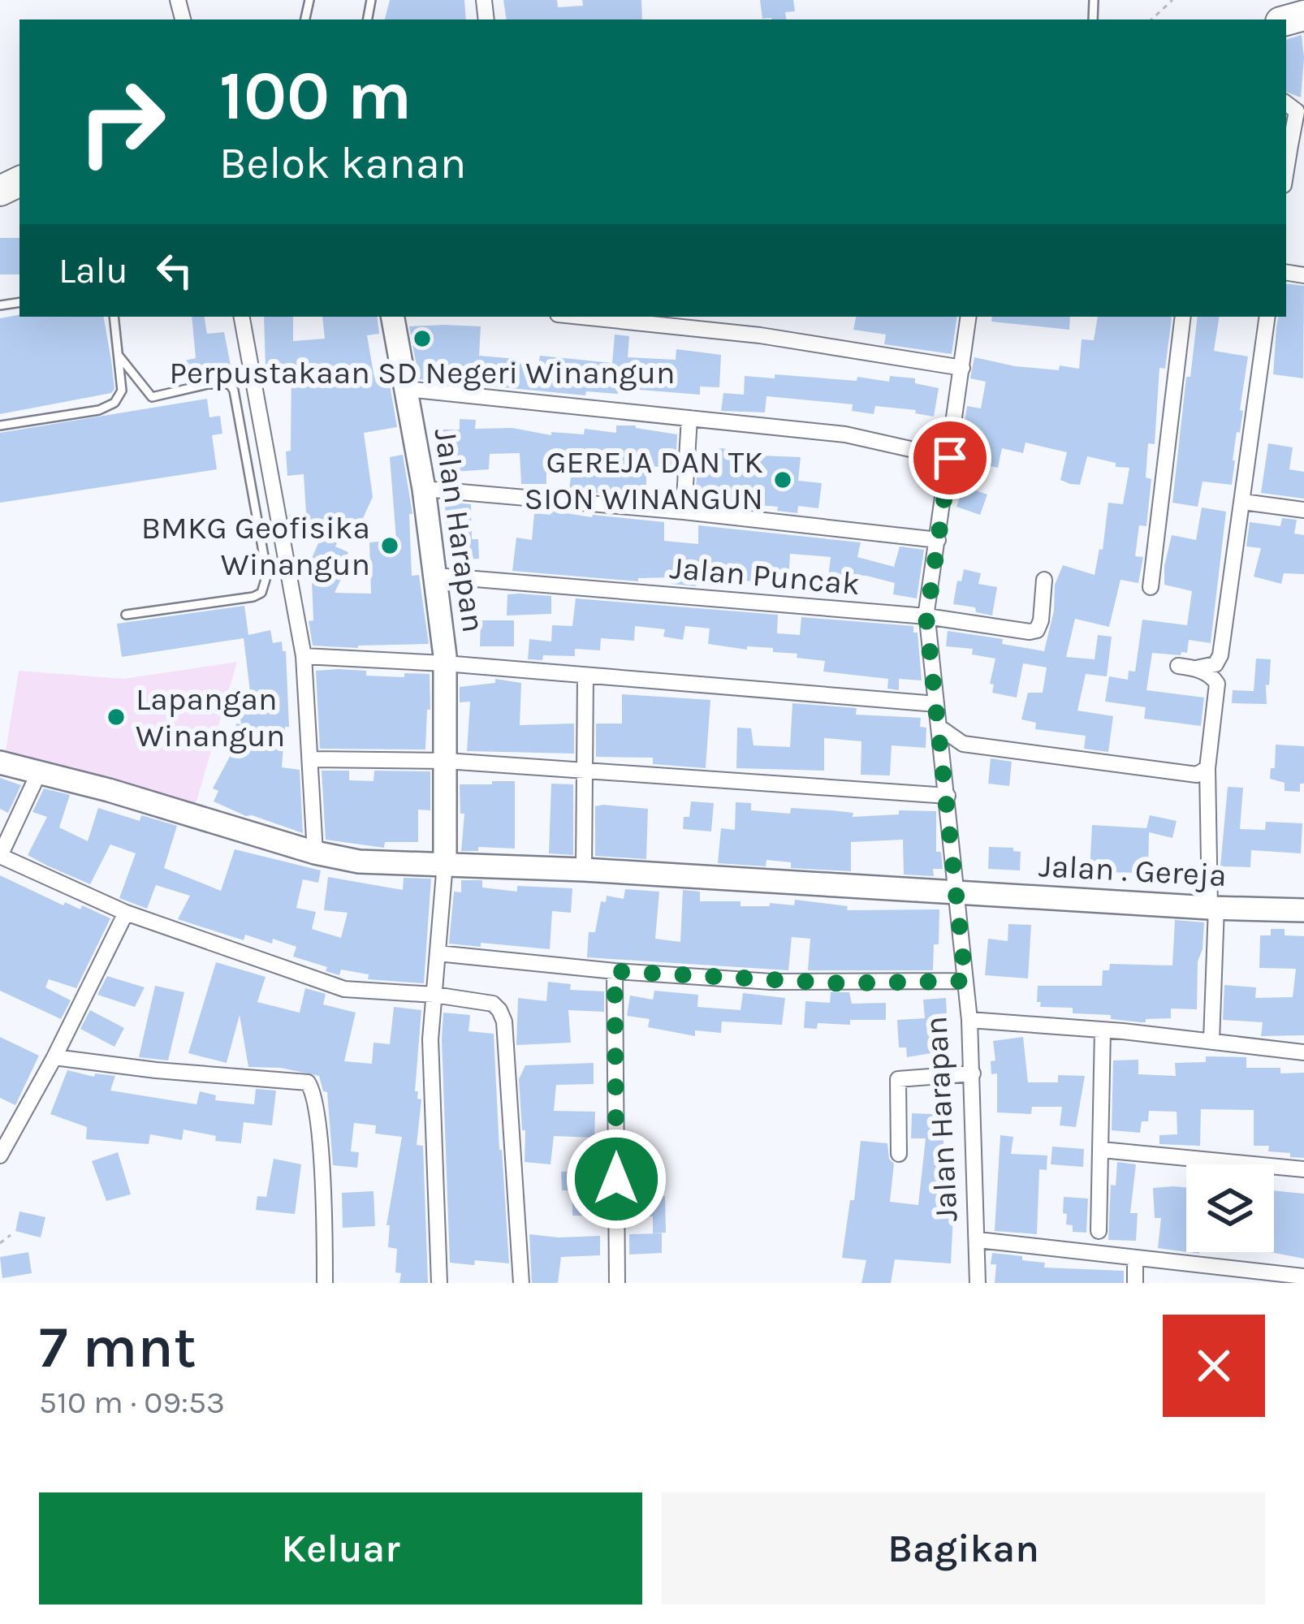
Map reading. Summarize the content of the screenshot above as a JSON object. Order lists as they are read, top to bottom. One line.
{"streets":{"street":["Jalan Harapan","Jalan Puncak","Jalan . Gereja"]},"crossings":[["Jalan Harapan","Jalan Puncak"],["Jalan Harapan","Jalan . Gereja"]],"places":["Perpustakaan SD Negeri Winangun","GEREJA DAN TK SION WINANGUN","BMKG Geofisika Winangun","Lapangan Winangun"],"page":{"turn":["100 m","Belok kanan"],"then":"Lalu","heading":["7 mnt","510 m · 09:53"],"buttons":["Keluar","Bagikan"]}}
